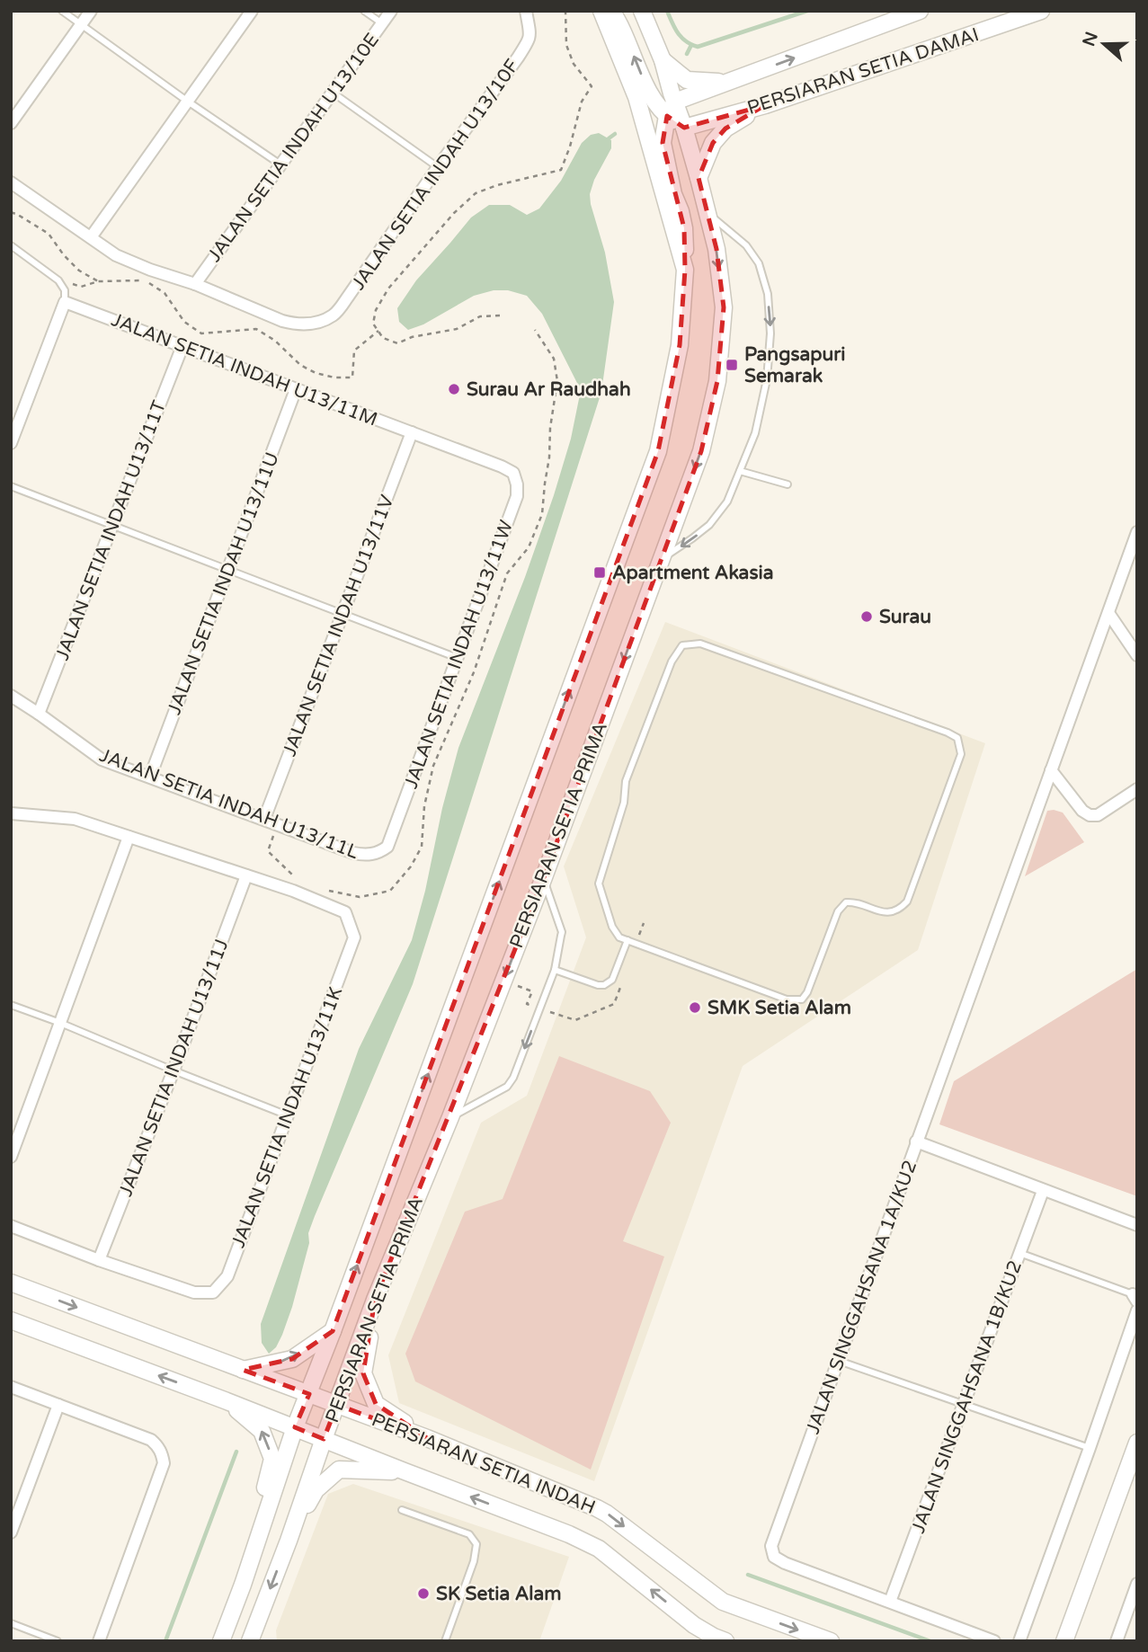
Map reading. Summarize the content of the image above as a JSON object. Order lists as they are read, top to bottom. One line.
{"streets":{"street":["PERSIARAN SETIA DAMAI","JALAN SETIA INDAH U13/10E","JALAN SETIA INDAH U13/10F","JALAN SETIA INDAH U13/11M","JALAN SETIA INDAH U13/11T","JALAN SETIA INDAH U13/11U","JALAN SETIA INDAH U13/11V","JALAN SETIA INDAH U13/11W","JALAN SETIA INDAH U13/11L","PERSIARAN SETIA PRIMA","JALAN SETIA INDAH U13/11J","JALAN SETIA INDAH U13/11K","JALAN SINGGAHSANA 1A/KU2","JALAN SINGGAHSANA 1B/KU2","PERSIARAN SETIA INDAH"]},"crossings":[["PERSIARAN SETIA DAMAI","PERSIARAN SETIA PRIMA"],["JALAN SETIA INDAH U13/10E","JALAN SETIA INDAH U13/10F"],["JALAN SETIA INDAH U13/11M","JALAN SETIA INDAH U13/11T"],["JALAN SETIA INDAH U13/11M","JALAN SETIA INDAH U13/11U"],["JALAN SETIA INDAH U13/11M","JALAN SETIA INDAH U13/11V"],["JALAN SETIA INDAH U13/11M","JALAN SETIA INDAH U13/11W"],["JALAN SETIA INDAH U13/11T","JALAN SETIA INDAH U13/11L"],["JALAN SETIA INDAH U13/11U","JALAN SETIA INDAH U13/11L"],["JALAN SETIA INDAH U13/11V","JALAN SETIA INDAH U13/11L"],["JALAN SETIA INDAH U13/11W","JALAN SETIA INDAH U13/11L"],["PERSIARAN SETIA PRIMA","PERSIARAN SETIA INDAH"],["JALAN SETIA INDAH U13/11J","JALAN SETIA INDAH U13/11K"],["JALAN SINGGAHSANA 1A/KU2","JALAN SINGGAHSANA 1B/KU2"]],"places":{"transit":["Pangsapuri Semarak","Apartment Akasia"],"other":["Surau Ar Raudhah","Surau","SMK Setia Alam","SK Setia Alam"]},"north":"left"}
